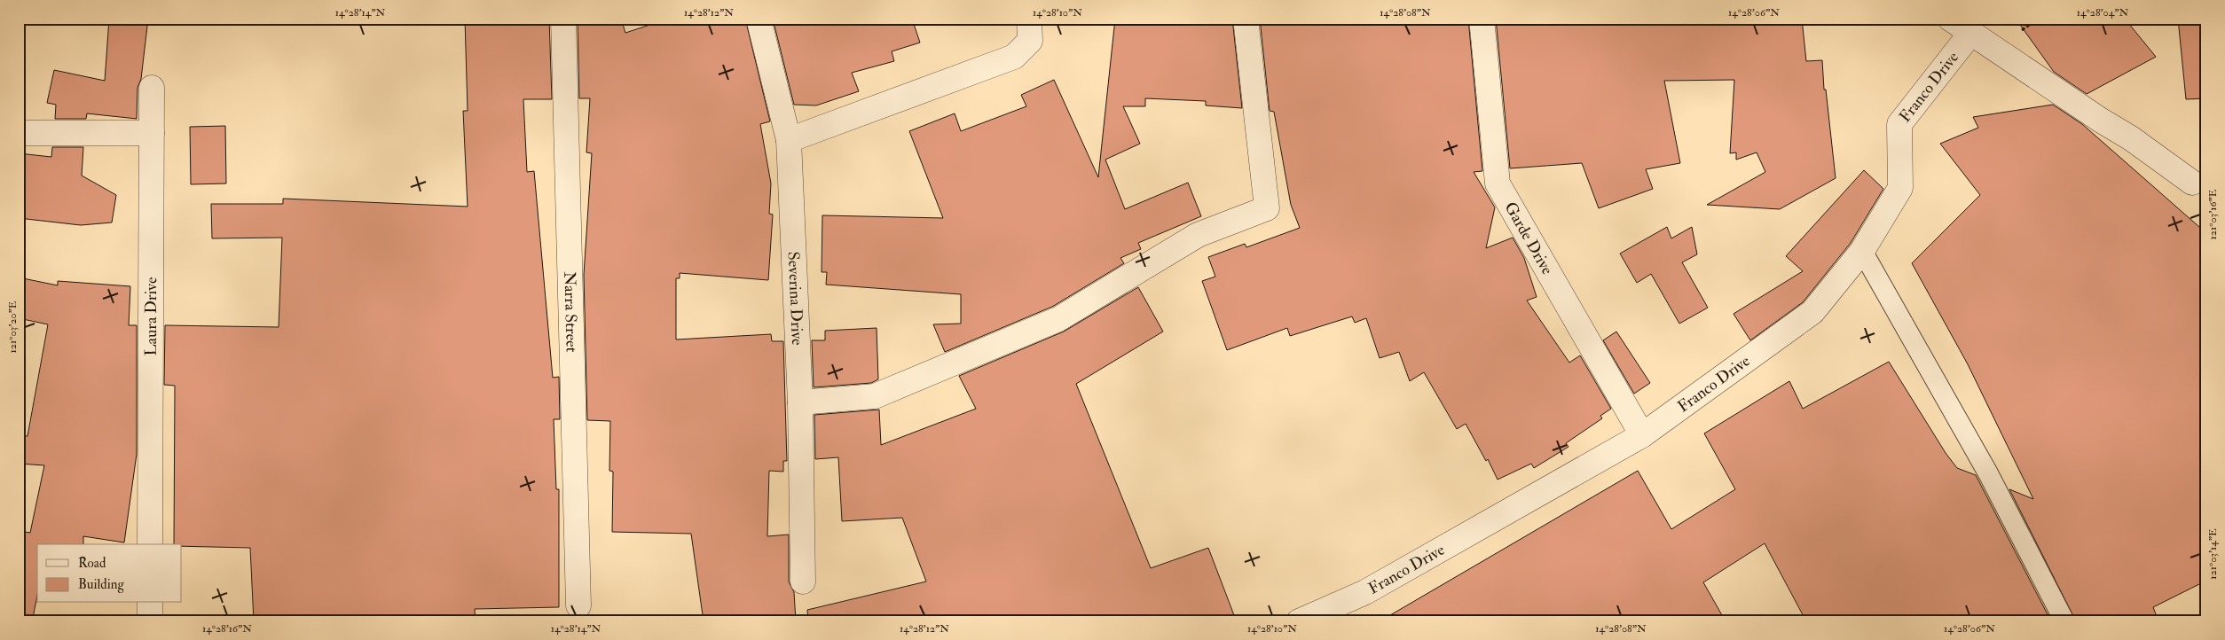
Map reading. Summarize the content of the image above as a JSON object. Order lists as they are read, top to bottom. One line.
{"streets":{"street":["Franco Drive","Garde Drive","Severina Drive","Narra Street","Laura Drive"]},"crossings":[["Franco Drive","Garde Drive"]],"legend":["Road","Building"],"coordinates":["14°28'14\"N","14°28'12\"N","14°28'10\"N","14°28'08\"N","14°28'06\"N","14°28'04\"N","121°03'16\"E","121°03'20\"E","121°03'14\"E","14°28'16\"N"]}
